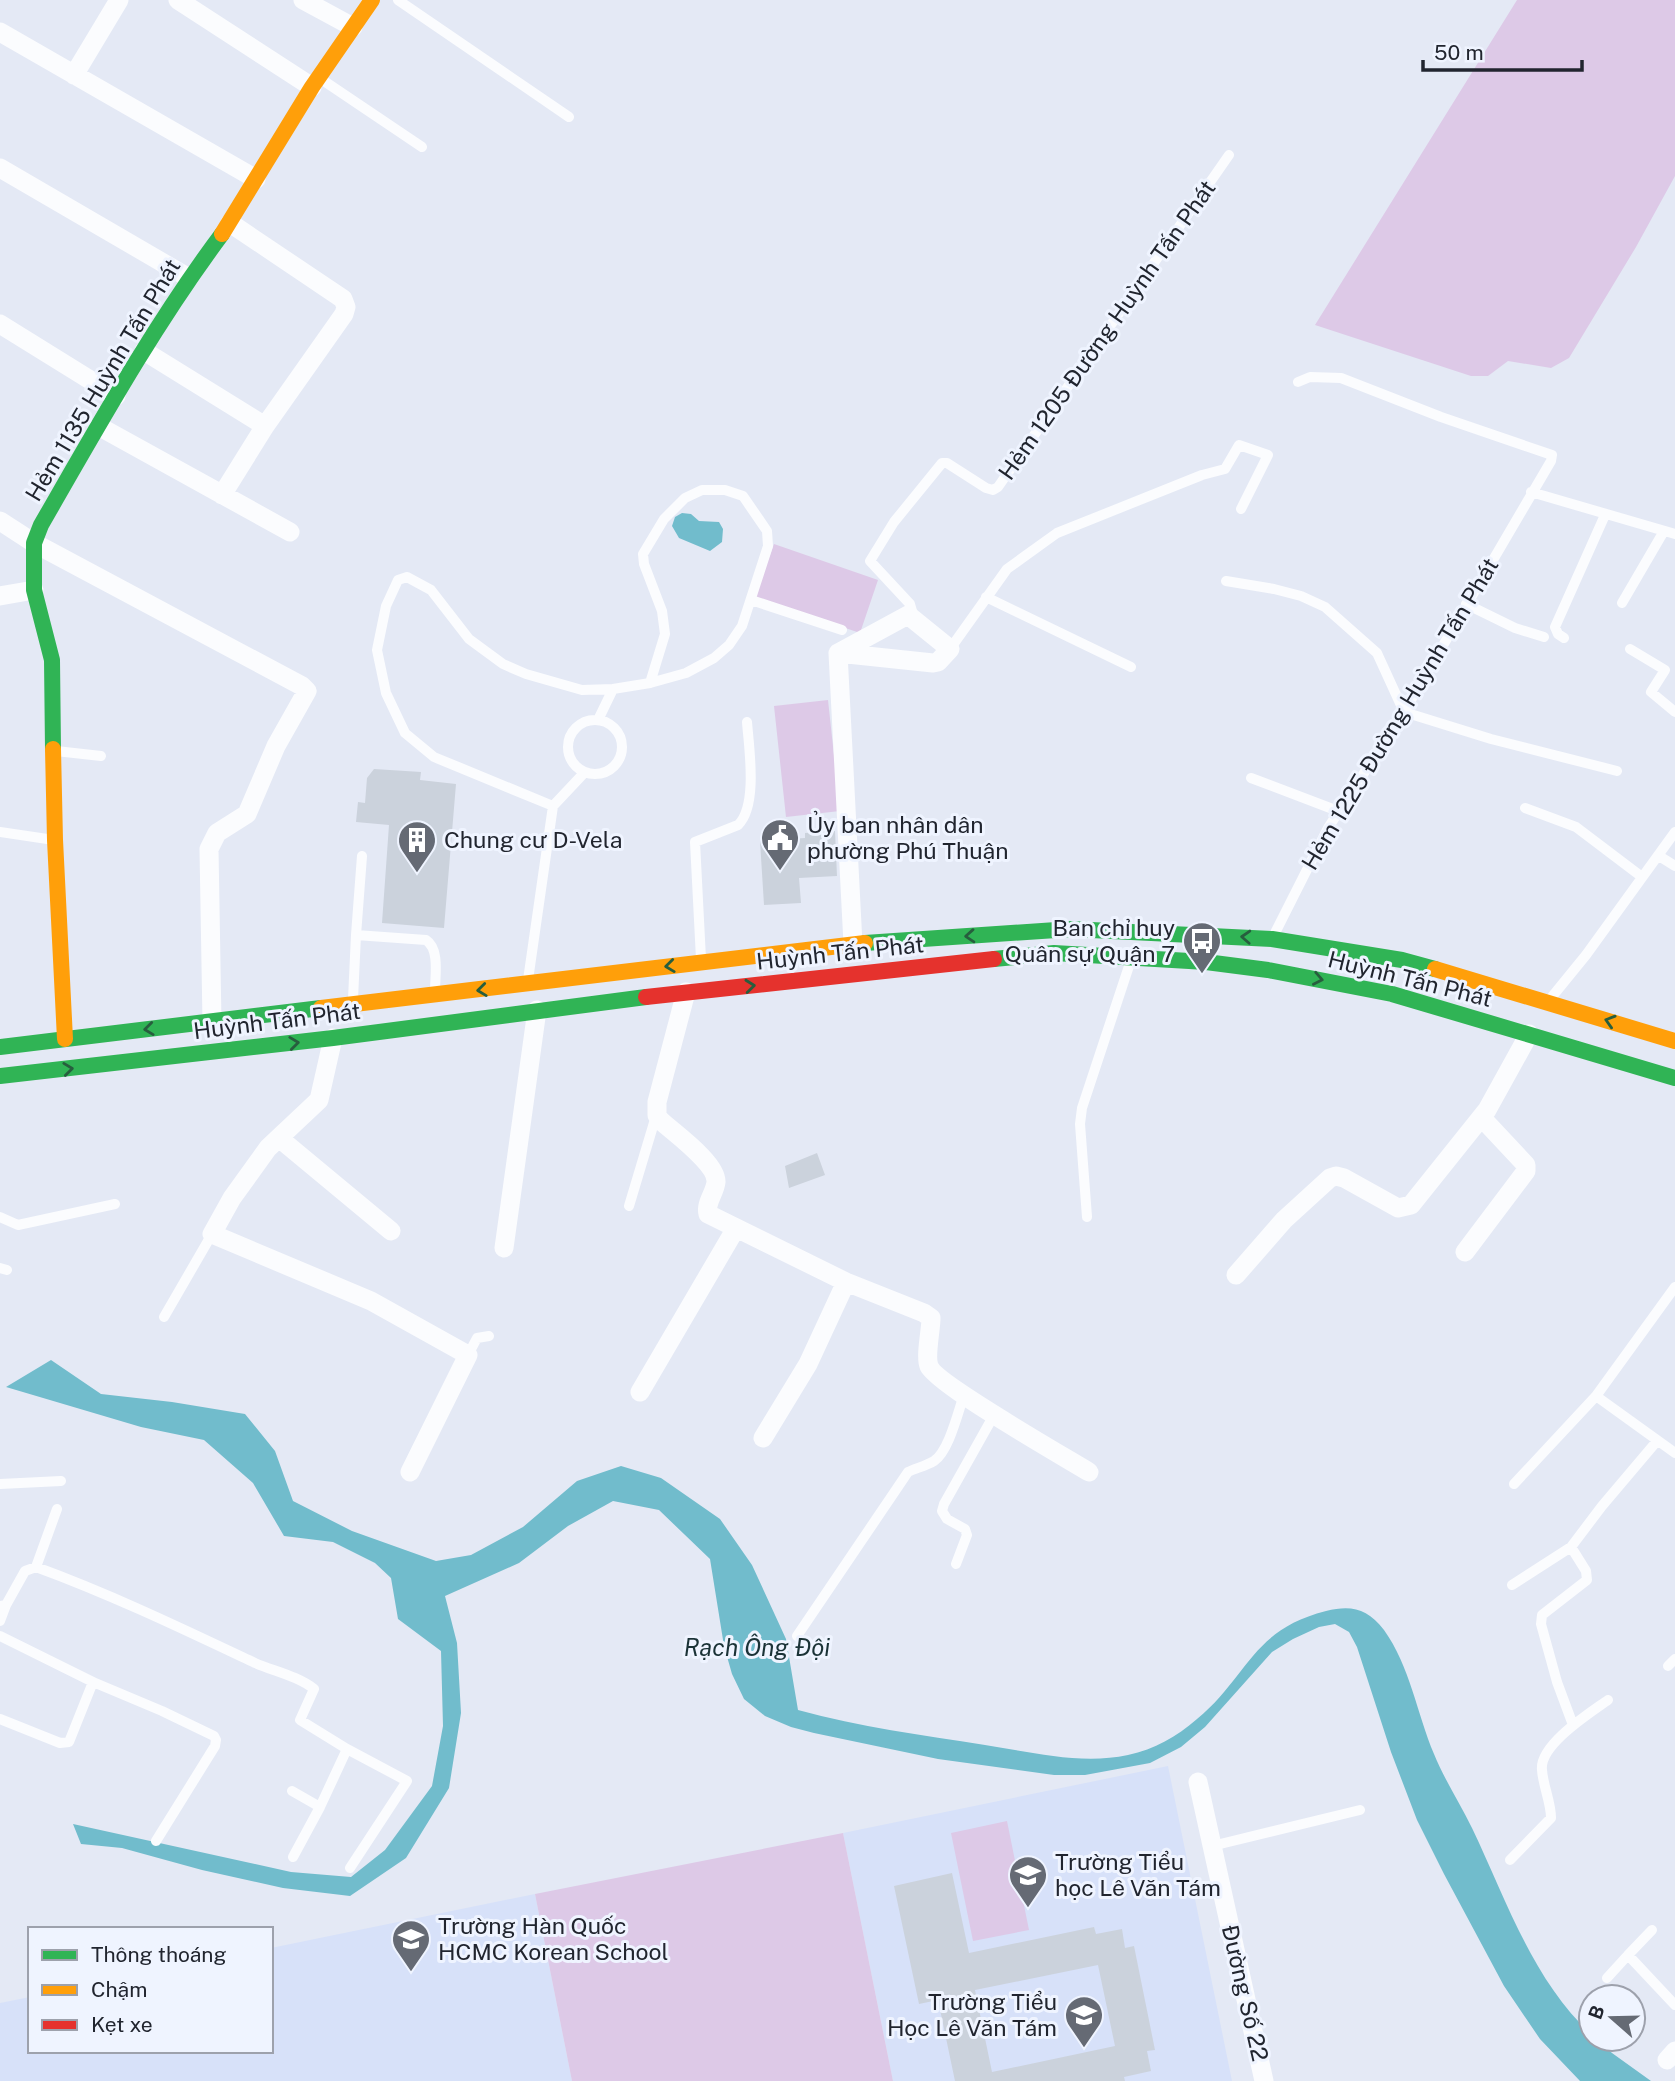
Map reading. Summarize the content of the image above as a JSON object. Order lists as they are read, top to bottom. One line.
{"streets":{"main road":["Hẻm 1135 Huỳnh Tấn Phát","Huỳnh Tấn Phát"],"street":["Đường Số 22"],"lane":["Hẻm 1205 Đường Huỳnh Tấn Phát","Hẻm 1225 Đường Huỳnh Tấn Phát"]},"crossings":[["Hẻm 1135 Huỳnh Tấn Phát","Huỳnh Tấn Phát"],["Hẻm 1225 Đường Huỳnh Tấn Phát","Huỳnh Tấn Phát"]],"water":["Rạch Ông Đội"],"places":{"public building":["Ủy ban nhân dân phường Phú Thuận"],"building":["Chung cư D-Vela"],"bus stop":["Ban chỉ huy Quân sự Quận 7"],"school or university":["Trường Tiểu học Lê Văn Tám","Trường Hàn Quốc HCMC Korean School","Trường Tiểu Học Lê Văn Tám"]},"legend":["Thông thoáng","Chậm","Kẹt xe"],"scale_bar":"50 m","north":"left"}
